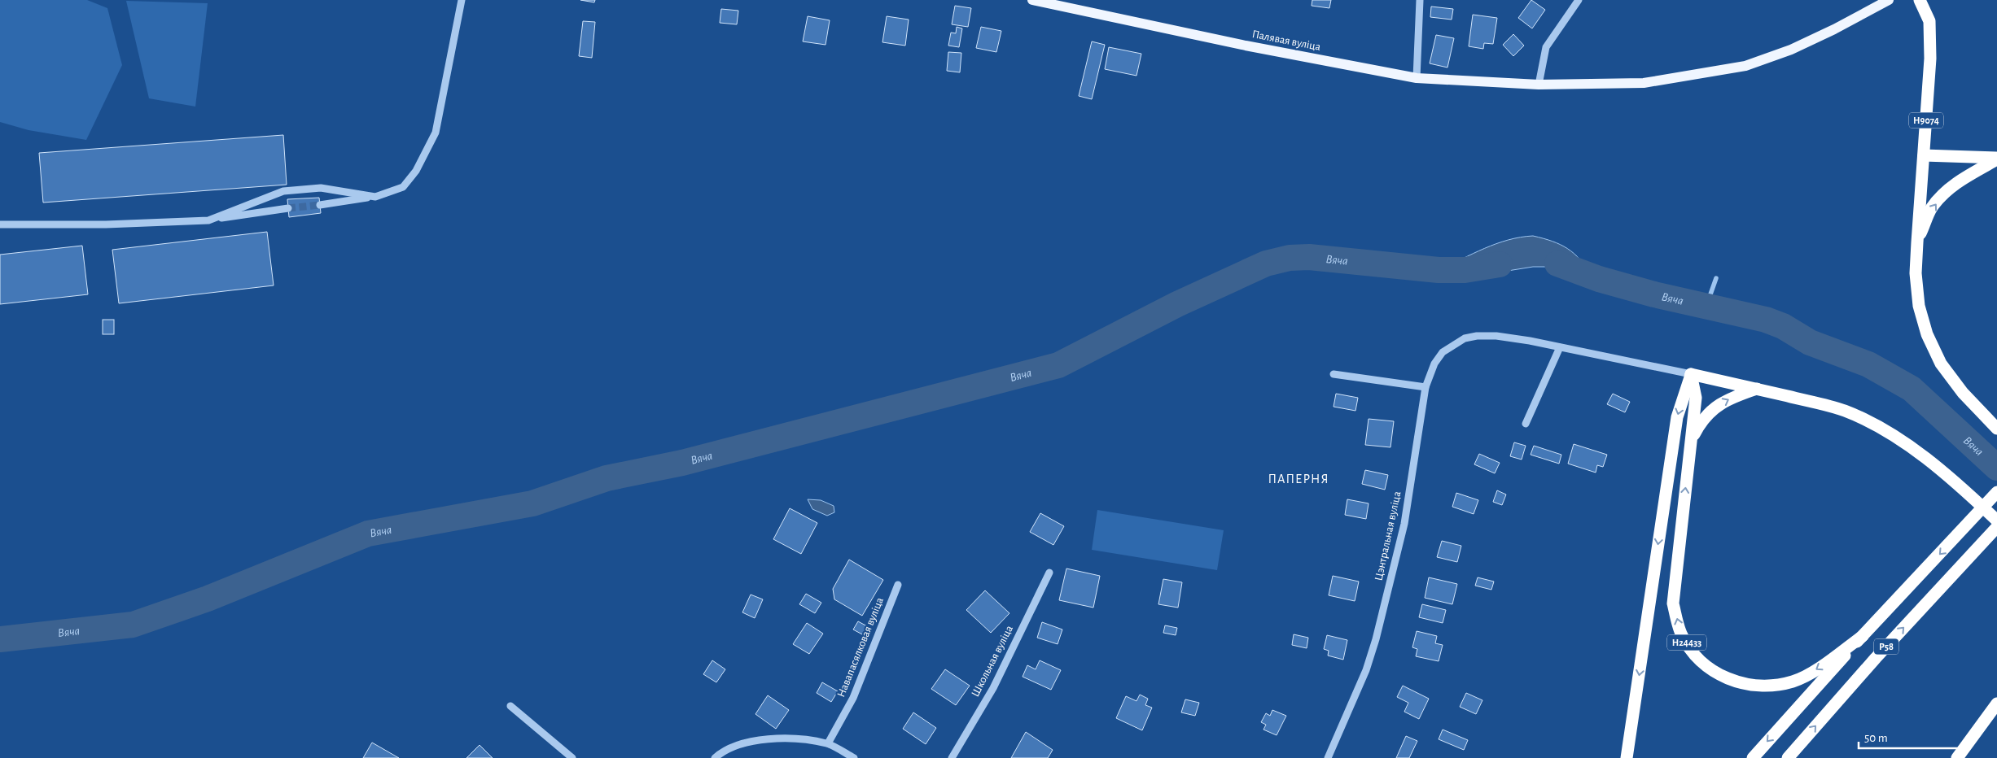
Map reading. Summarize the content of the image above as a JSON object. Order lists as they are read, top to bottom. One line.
{"streets":{"highway":["Н9074","Н24433","Р58"],"main road":["Палявая вуліца"],"street":["Цэнтральная вуліца","Навапасялковая вуліца","Школьная вуліца"]},"crossings":[["Н24433","Р58"]],"districts":["ПАПЕРНЯ"],"water":["Вяча"],"scale_bar":"50 m"}
